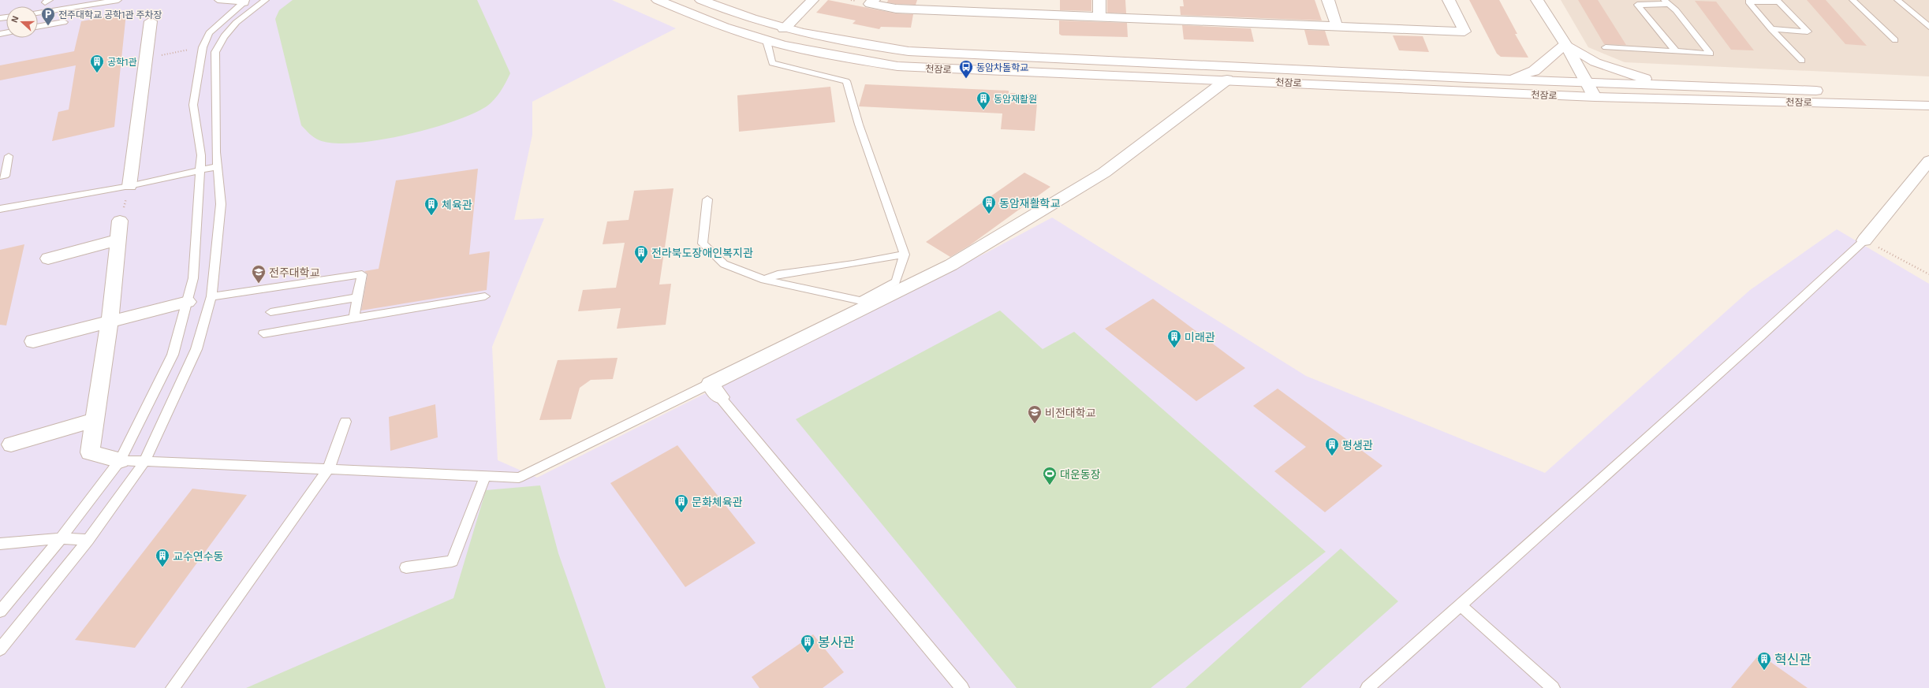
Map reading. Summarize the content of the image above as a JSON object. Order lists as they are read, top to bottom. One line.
{"streets":{"street":["천잠로"]},"places":{"parking":["전주대학교 공학1관 주차장"],"building":["공학1관","동암재활원","동암재활학교","체육관","전라북도장애인복지관","미래관","평생관","문화체육관","교수연수동","봉사관","혁신관"],"bus stop":["동암차돌학교"],"school or university":["전주대학교","비전대학교"],"sports":["대운동장"]},"north":"left"}
